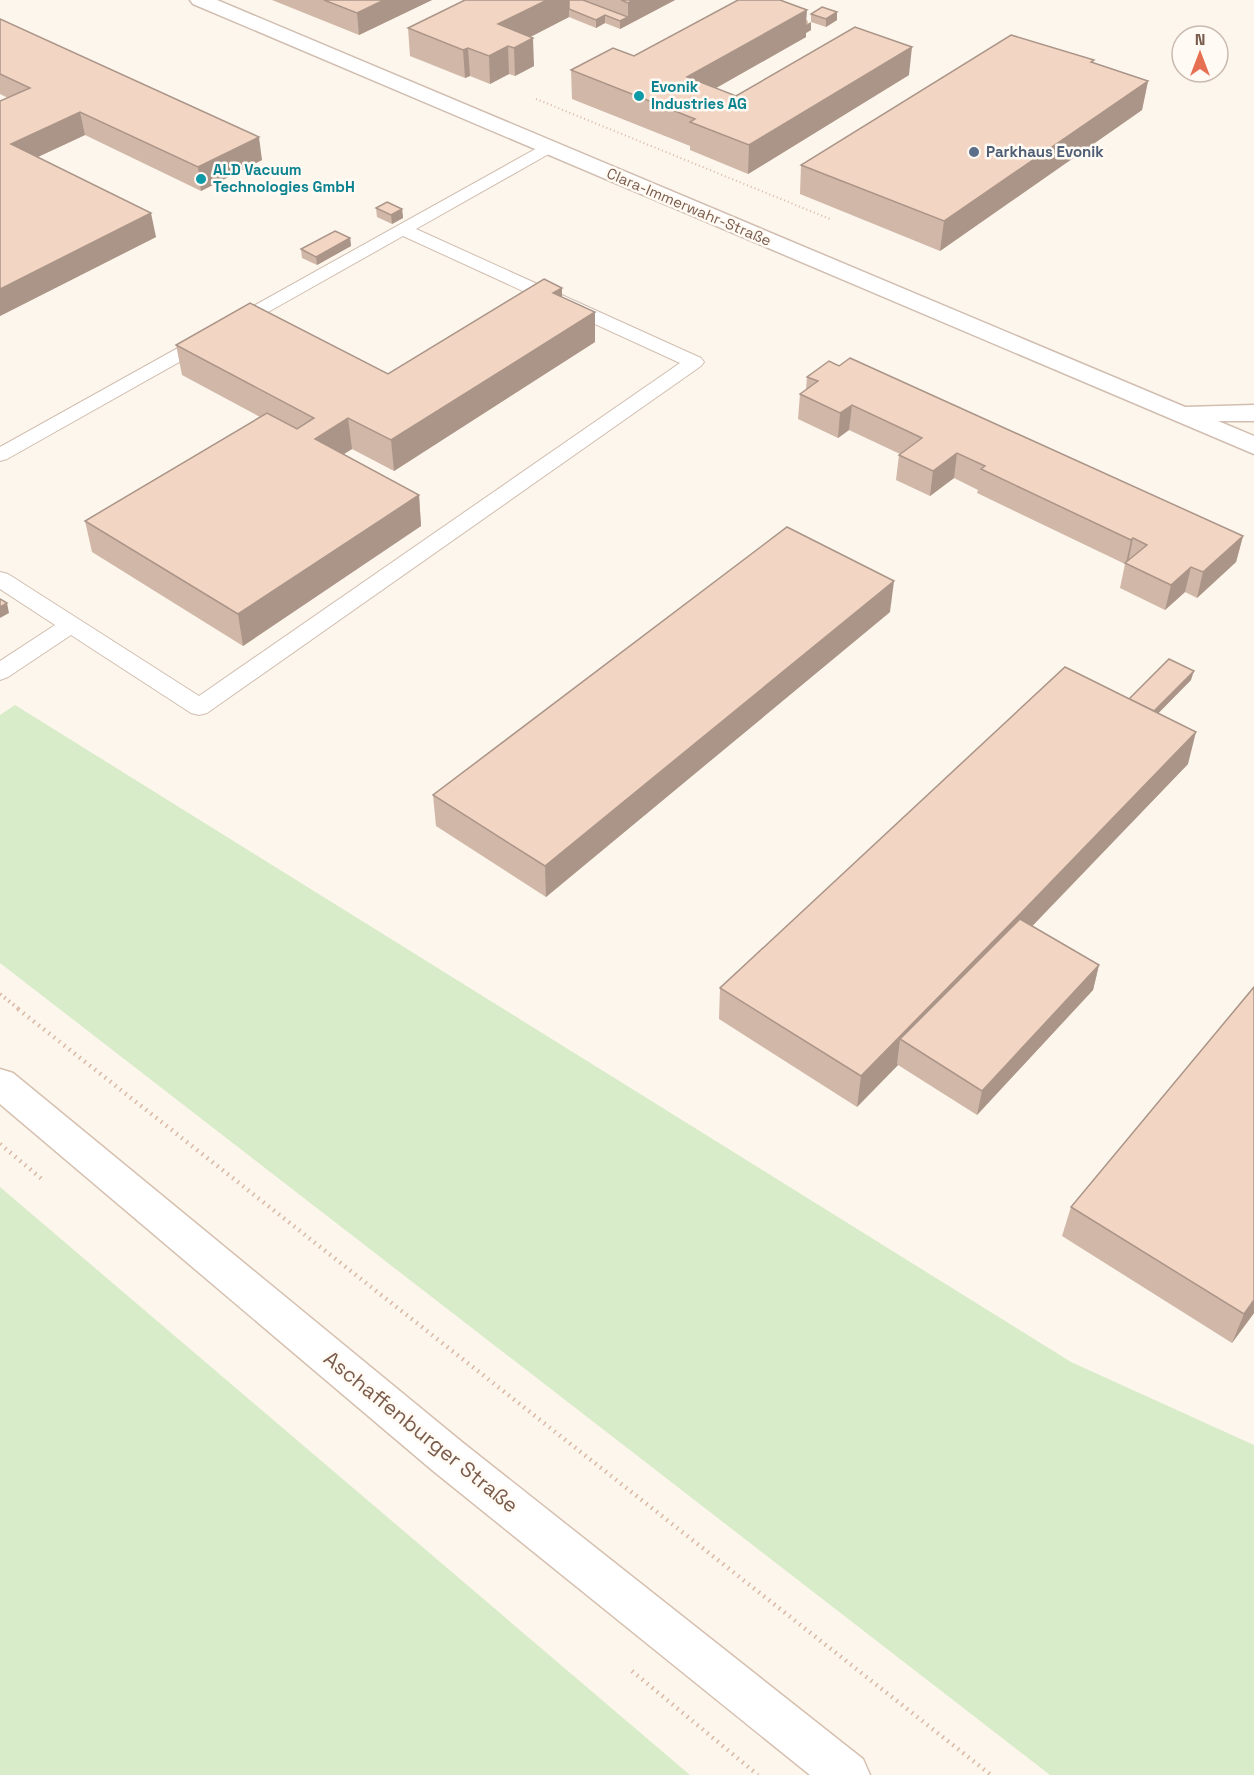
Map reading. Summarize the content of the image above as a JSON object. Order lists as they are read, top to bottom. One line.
{"streets":{"street":["Clara-Immerwahr-Straße","Aschaffenburger Straße"]},"places":["Evonik Industries AG","Parkhaus Evonik","ALD Vacuum Technologies GmbH"],"north":"top"}
